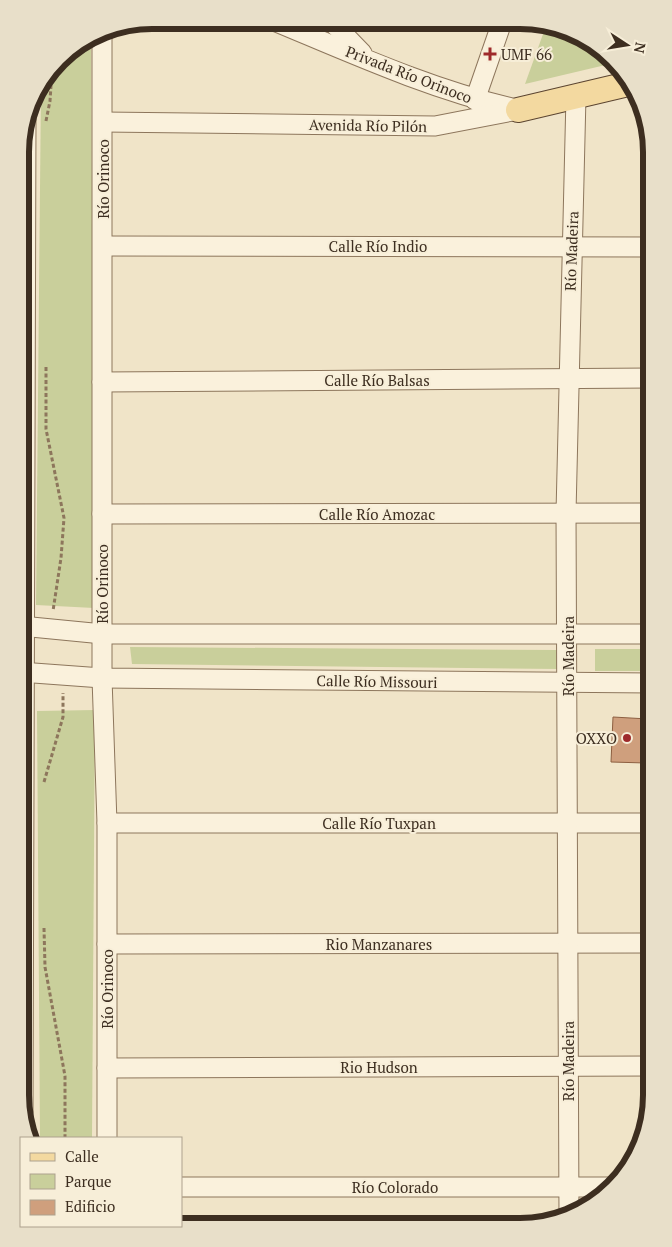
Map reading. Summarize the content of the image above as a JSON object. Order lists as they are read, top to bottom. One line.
{"streets":{"main road":["Avenida Río Pilón"],"street":["Privada Río Orinoco","Río Orinoco","Calle Río Indio","Río Madeira","Calle Río Balsas","Calle Río Amozac","Calle Río Missouri","Calle Río Tuxpan","Rio Manzanares","Rio Hudson","Río Colorado"]},"crossings":[["Privada Río Orinoco","Avenida Río Pilón"],["Avenida Río Pilón","Río Orinoco"],["Avenida Río Pilón","Río Madeira"],["Río Orinoco","Calle Río Indio"],["Río Orinoco","Calle Río Balsas"],["Río Orinoco","Calle Río Amozac"],["Río Orinoco","Calle Río Missouri"],["Río Orinoco","Calle Río Tuxpan"],["Río Orinoco","Rio Manzanares"],["Río Orinoco","Rio Hudson"],["Calle Río Indio","Río Madeira"],["Río Madeira","Calle Río Balsas"],["Río Madeira","Calle Río Amozac"],["Río Madeira","Calle Río Missouri"],["Río Madeira","Calle Río Tuxpan"],["Río Madeira","Rio Manzanares"],["Río Madeira","Rio Hudson"],["Río Madeira","Río Colorado"]],"places":{"health":["UMF 66"],"other":["OXXO"]},"legend":["Calle","Parque","Edificio"],"north":"right"}
